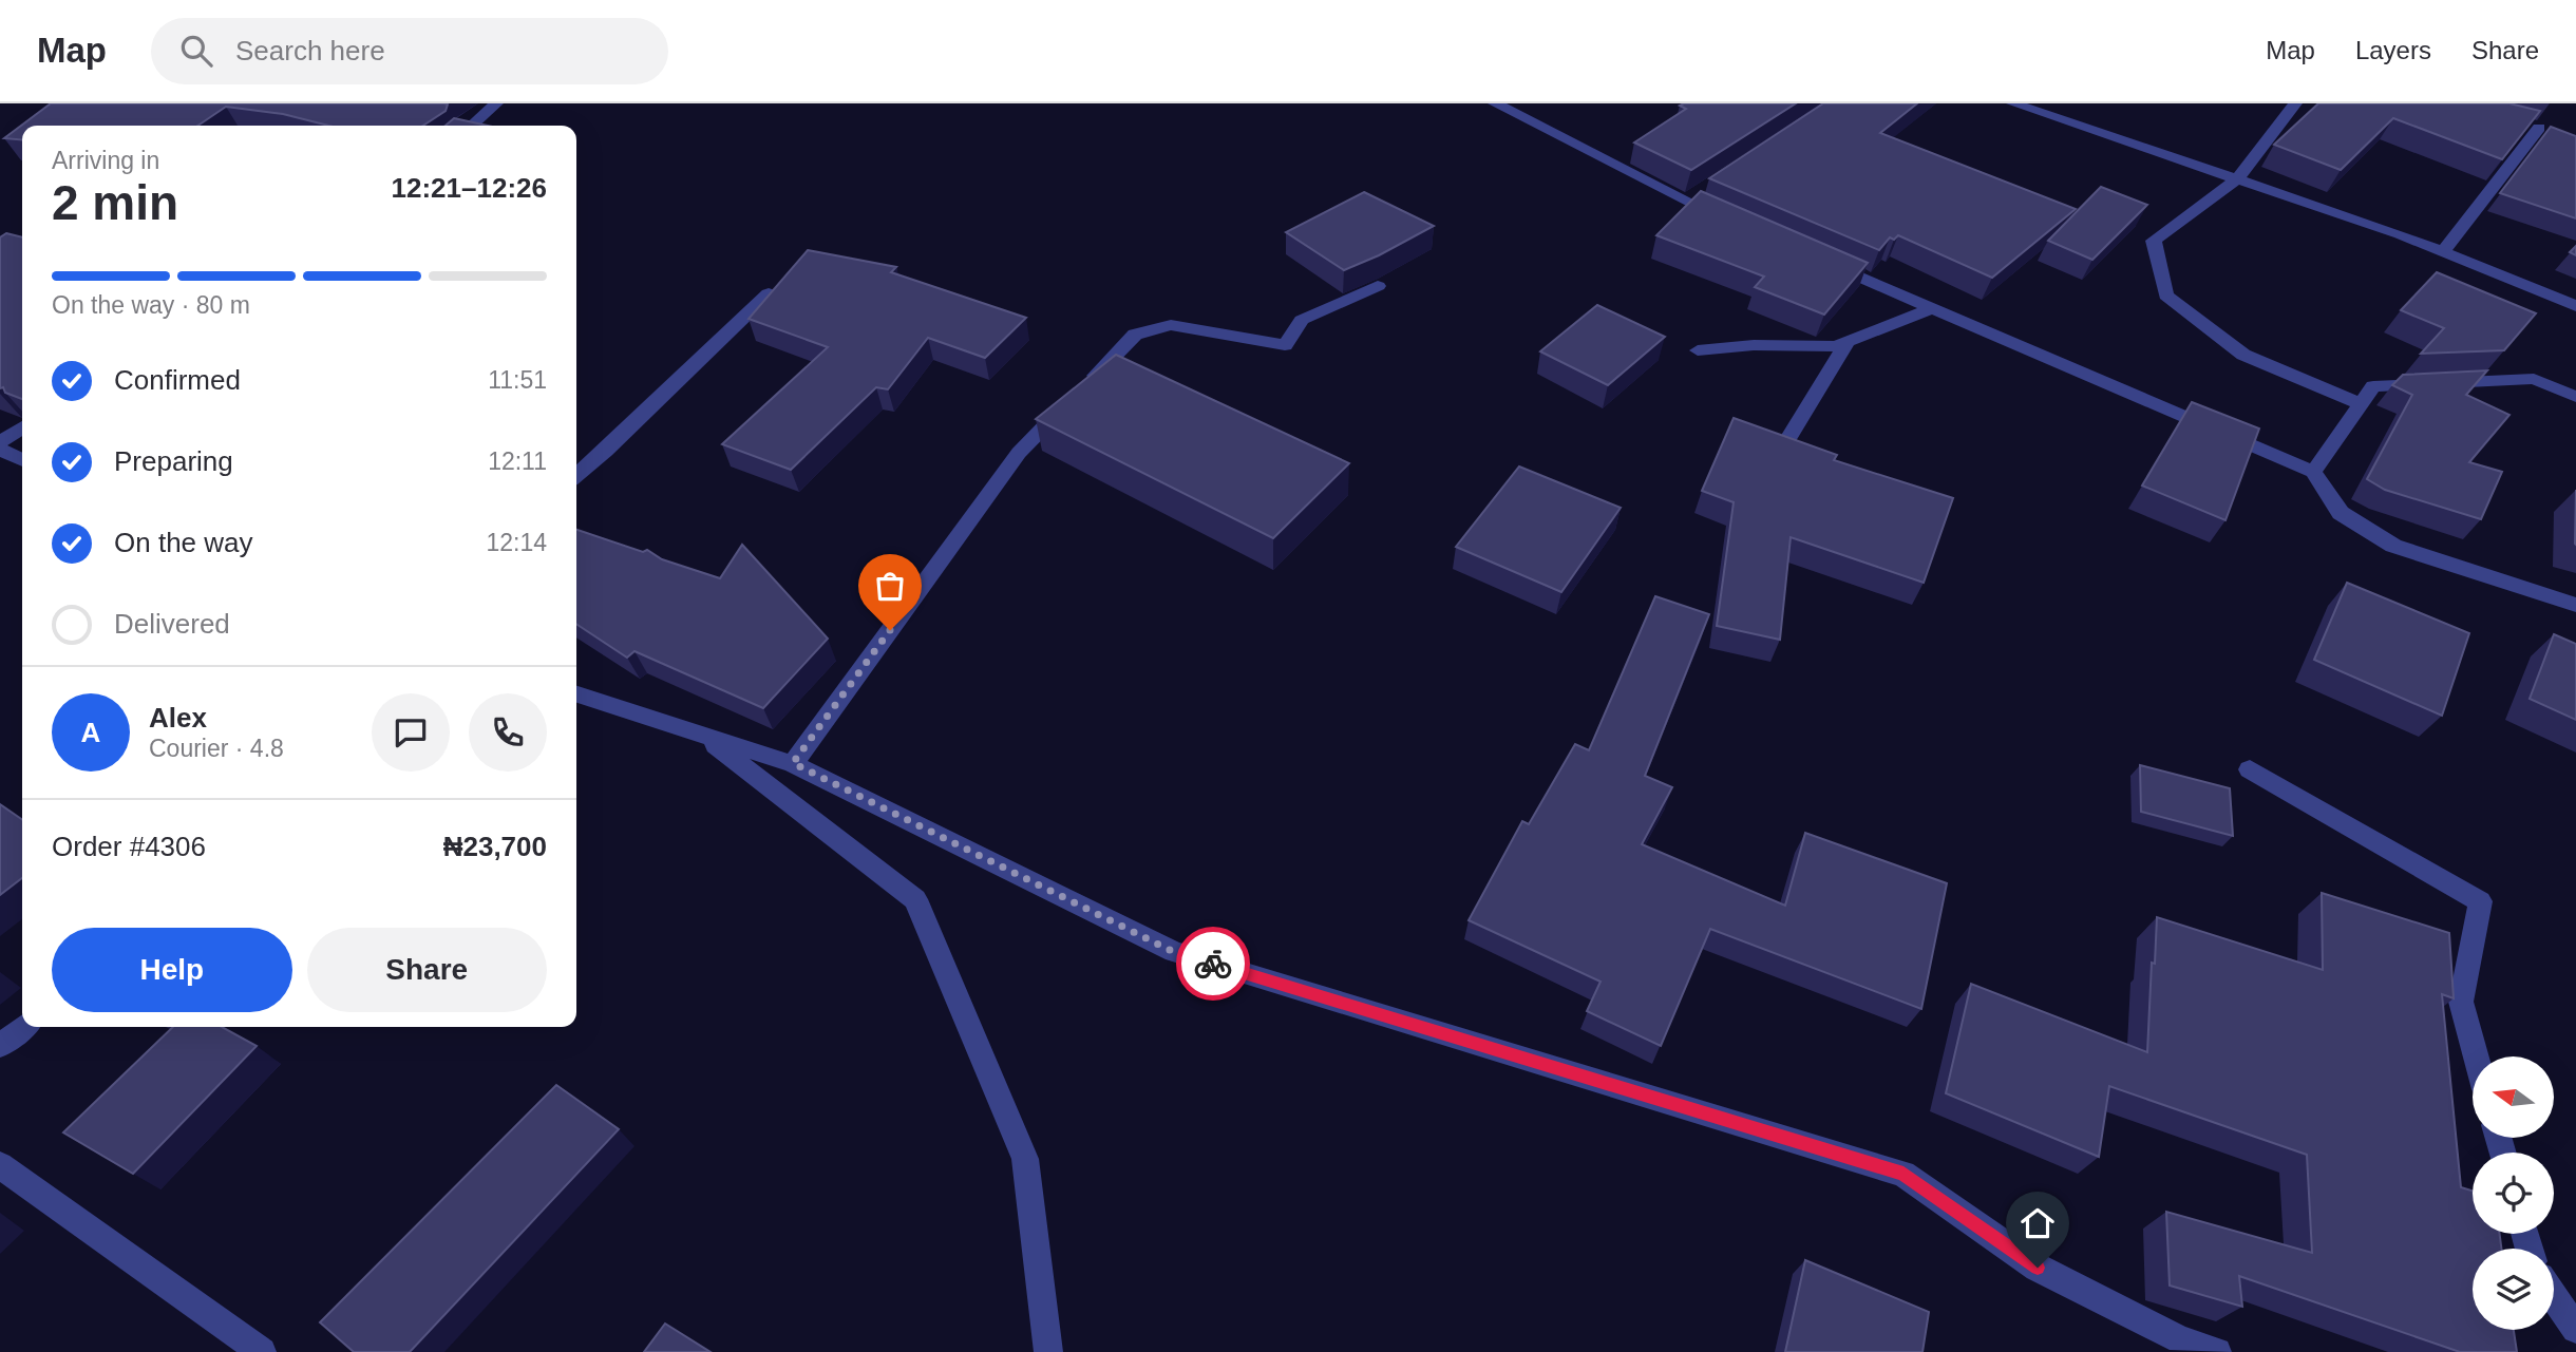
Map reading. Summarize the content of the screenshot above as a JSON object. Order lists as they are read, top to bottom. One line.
{"north":"left","page":{"header":"Map","search":"Search here","nav":["Map","Layers","Share"],"heading":["2 min","Arriving in","12:21–12:26"],"panel":["Alex","Courier · 4.8","Order #4306","₦23,700"],"bar":"On the way · 80 m","list":[["Confirmed","11:51"],["Preparing","12:11"],["On the way","12:14"],"Delivered"],"round":"A","buttons":["Help","Share"]}}
